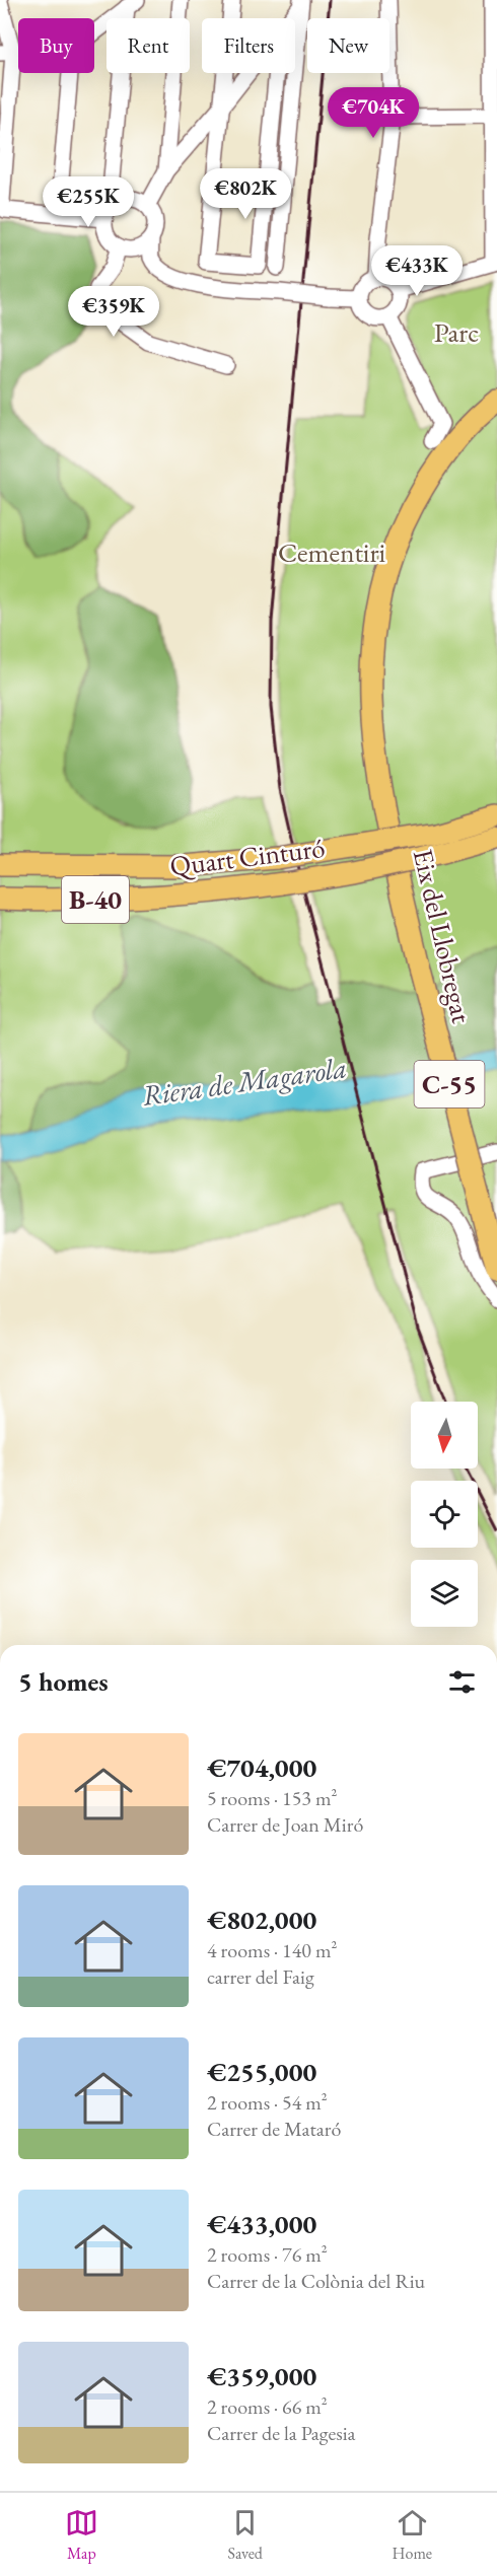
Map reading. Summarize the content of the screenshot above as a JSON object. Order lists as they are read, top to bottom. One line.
{"streets":{"highway":["Quart Cinturó","B-40","Eix del Llobregat","C-55"]},"water":["Riera de Magarola"],"parks":["Parc","Cementiri"],"north":"bottom","page":{"chip":["Buy","Rent","Filters","New"],"price":["€704K","€802K","€255K","€433K","€359K"],"heading":"5 homes","list":[{"name":"€704,000","note":"5 rooms · 153 m² · Carrer de Joan Miró"},{"name":"€802,000","note":"4 rooms · 140 m² · carrer del Faig"},{"name":"€255,000","note":"2 rooms · 54 m² · Carrer de Mataró"},{"name":"€433,000","note":"2 rooms · 76 m² · Carrer de la Colònia del Riu"},{"name":"€359,000","note":"2 rooms · 66 m² · Carrer de la Pagesia"}],"tabs":["Map","Saved","Home"]}}
